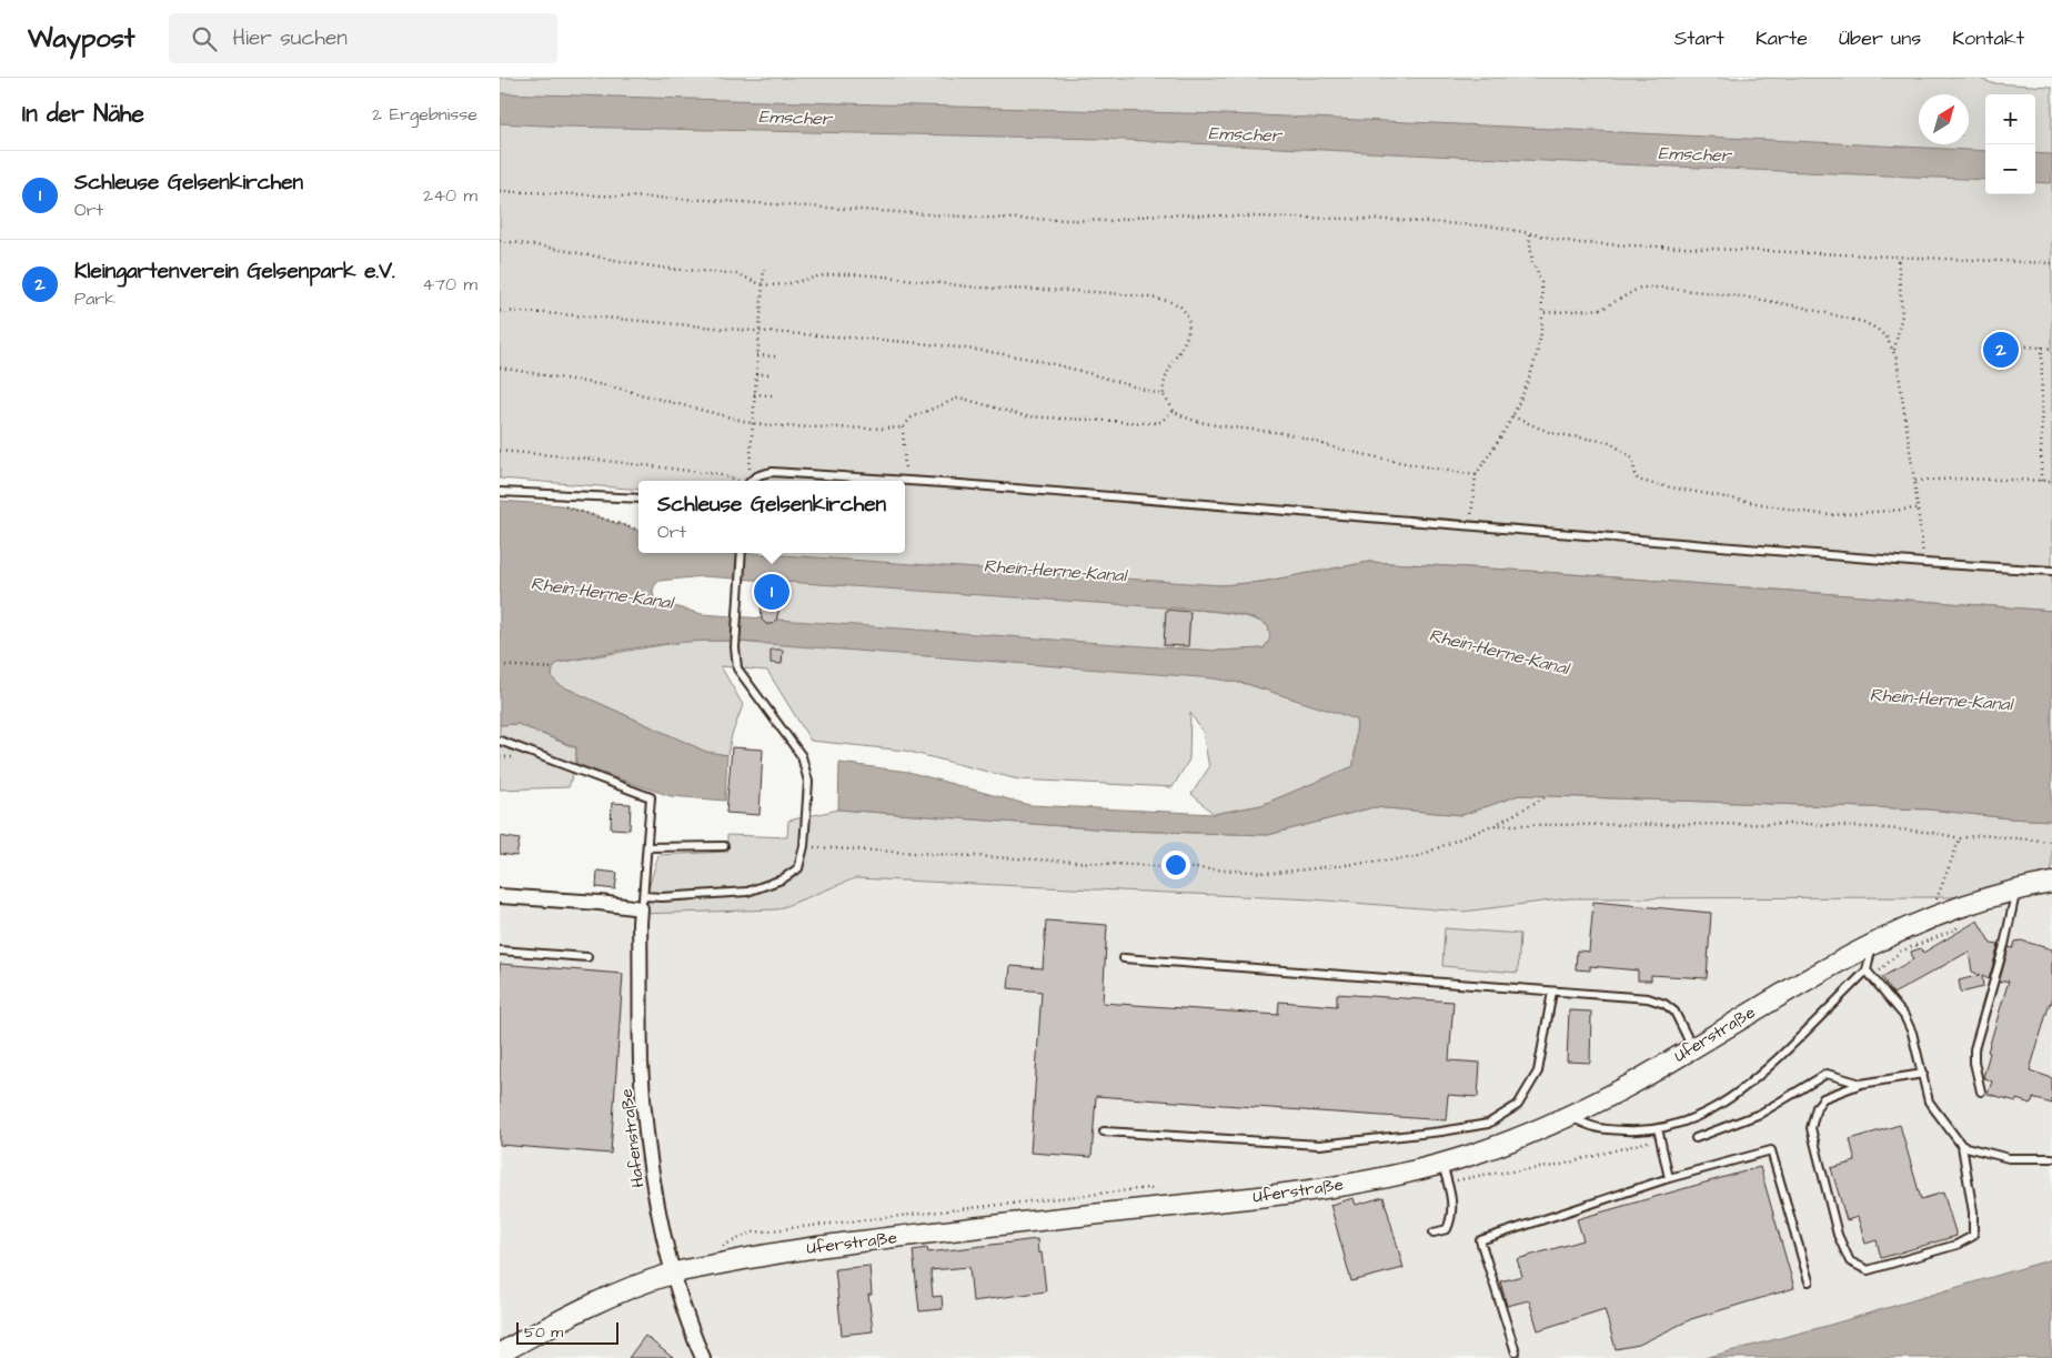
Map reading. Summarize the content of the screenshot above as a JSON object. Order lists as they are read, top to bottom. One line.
{"streets":{"main road":["Uferstraße"],"street":["Hafenstraße"]},"crossings":[["Uferstraße","Hafenstraße"]],"water":["Emscher","Rhein-Herne-Kanal"],"scale_bar":"50 m","north":"top right","page":{"header":"Waypost","search":"Hier suchen","nav":["Start","Karte","Über uns","Kontakt"],"heading":["In der Nähe","2 Ergebnisse"],"map_buttons":["+","−"],"list":[{"mark":"1","name":"Schleuse Gelsenkirchen","note":"Ort","value":"240 m"},{"mark":"2","name":"Kleingartenverein Gelsenpark e.V.","note":"Park","value":"470 m"}],"pins":["2","1"],"popup":["Schleuse Gelsenkirchen","Ort"],"scale":"50 m"}}
